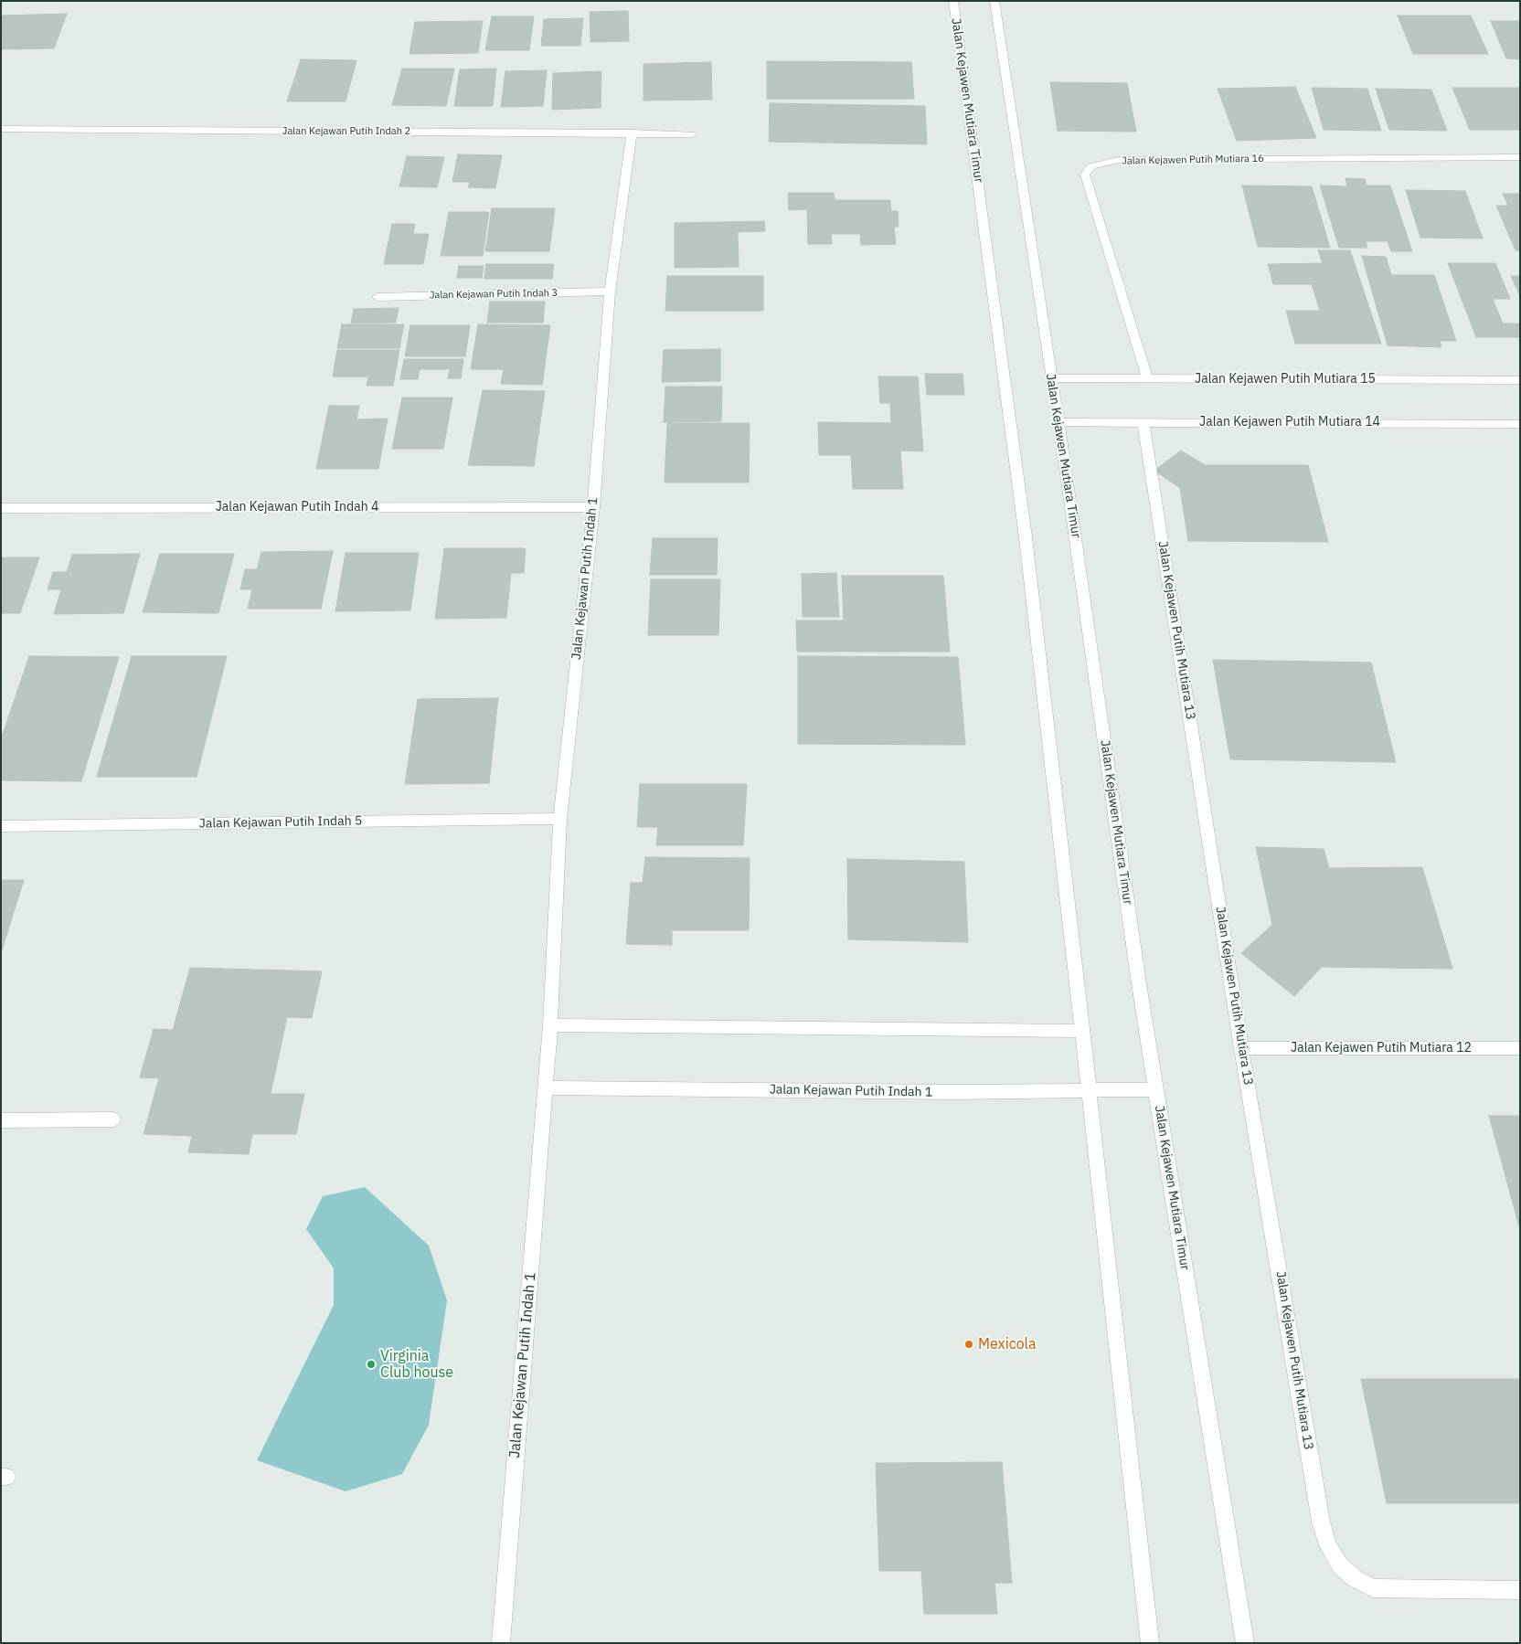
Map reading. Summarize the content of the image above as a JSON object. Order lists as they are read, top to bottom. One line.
{"streets":{"street":["Jalan Kejawen Mutiara Timur","Jalan Kejawan Putih Indah 2","Jalan Kejawen Putih Mutiara 16","Jalan Kejawan Putih Indah 3","Jalan Kejawen Putih Mutiara 15","Jalan Kejawen Putih Mutiara 14","Jalan Kejawan Putih Indah 4","Jalan Kejawan Putih Indah 1","Jalan Kejawen Putih Mutiara 13","Jalan Kejawan Putih Indah 5","Jalan Kejawen Putih Mutiara 12"]},"crossings":[["Jalan Kejawen Mutiara Timur","Jalan Kejawen Putih Mutiara 15"],["Jalan Kejawen Mutiara Timur","Jalan Kejawen Putih Mutiara 14"],["Jalan Kejawen Mutiara Timur","Jalan Kejawan Putih Indah 1"],["Jalan Kejawan Putih Indah 2","Jalan Kejawan Putih Indah 1"],["Jalan Kejawen Putih Mutiara 16","Jalan Kejawen Putih Mutiara 15"],["Jalan Kejawan Putih Indah 3","Jalan Kejawan Putih Indah 1"],["Jalan Kejawen Putih Mutiara 14","Jalan Kejawen Putih Mutiara 13"],["Jalan Kejawan Putih Indah 4","Jalan Kejawan Putih Indah 1"],["Jalan Kejawan Putih Indah 1","Jalan Kejawan Putih Indah 5"],["Jalan Kejawen Putih Mutiara 13","Jalan Kejawen Putih Mutiara 12"]],"places":["Mexicola","Virginia Club house"]}
